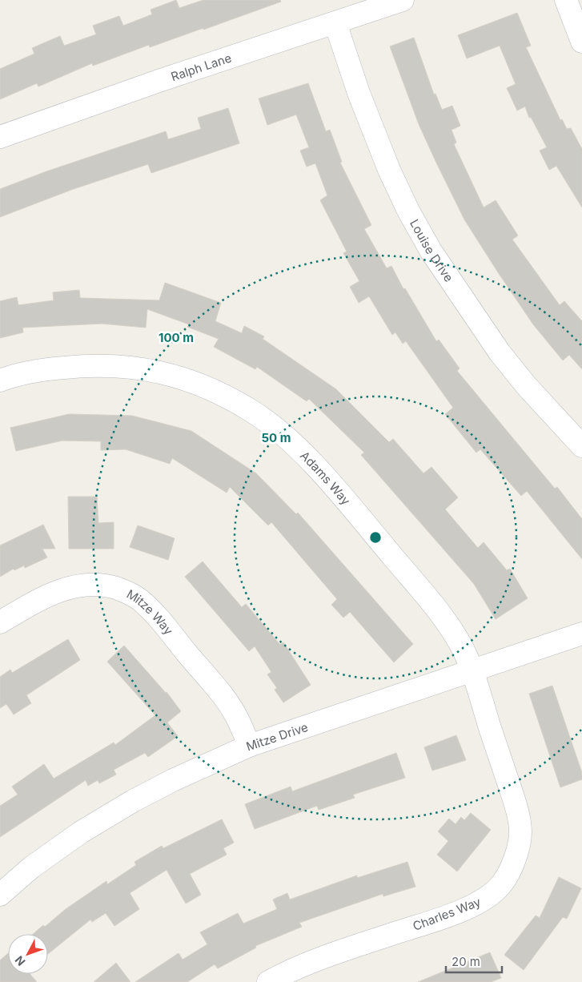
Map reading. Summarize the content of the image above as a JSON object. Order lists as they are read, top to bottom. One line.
{"streets":{"street":["Ralph Lane","Louise Drive","Adams Way","Mitze Way","Mitze Drive","Charles Way"]},"crossings":[["Ralph Lane","Louise Drive"],["Adams Way","Mitze Drive"],["Adams Way","Charles Way"],["Mitze Way","Mitze Drive"],["Mitze Drive","Charles Way"]],"scale_bar":"20 m","north":"bottom left","rings":["100 m","50 m"]}
